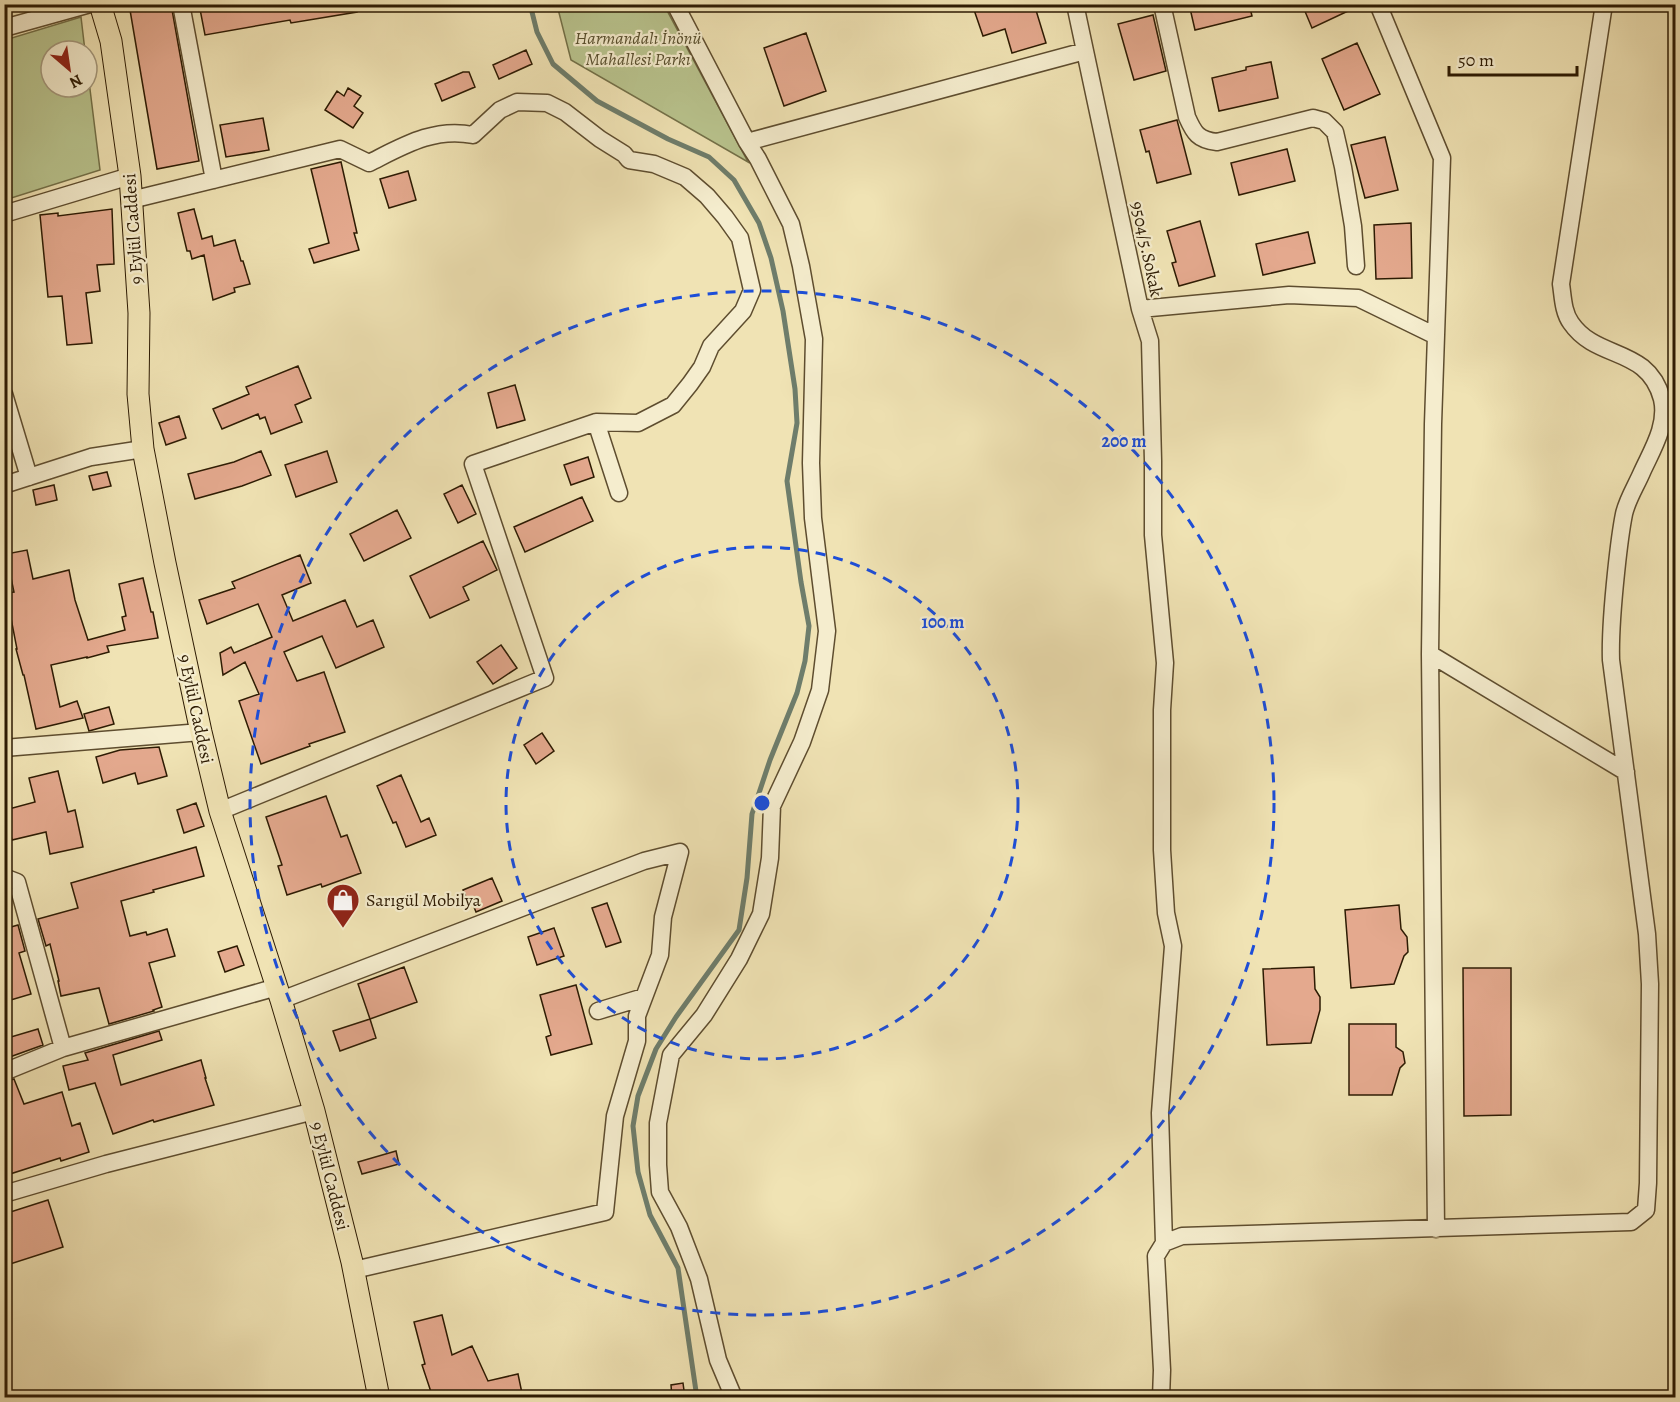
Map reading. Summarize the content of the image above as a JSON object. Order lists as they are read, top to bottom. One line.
{"streets":{"main road":["9 Eylül Caddesi"],"street":["9504/5.Sokak"]},"parks":["Harmandalı İnönü Mahallesi Parkı"],"places":{"shop":["Sarıgül Mobilya"]},"scale_bar":"50 m","north":"bottom right","rings":["200 m","100 m"]}
